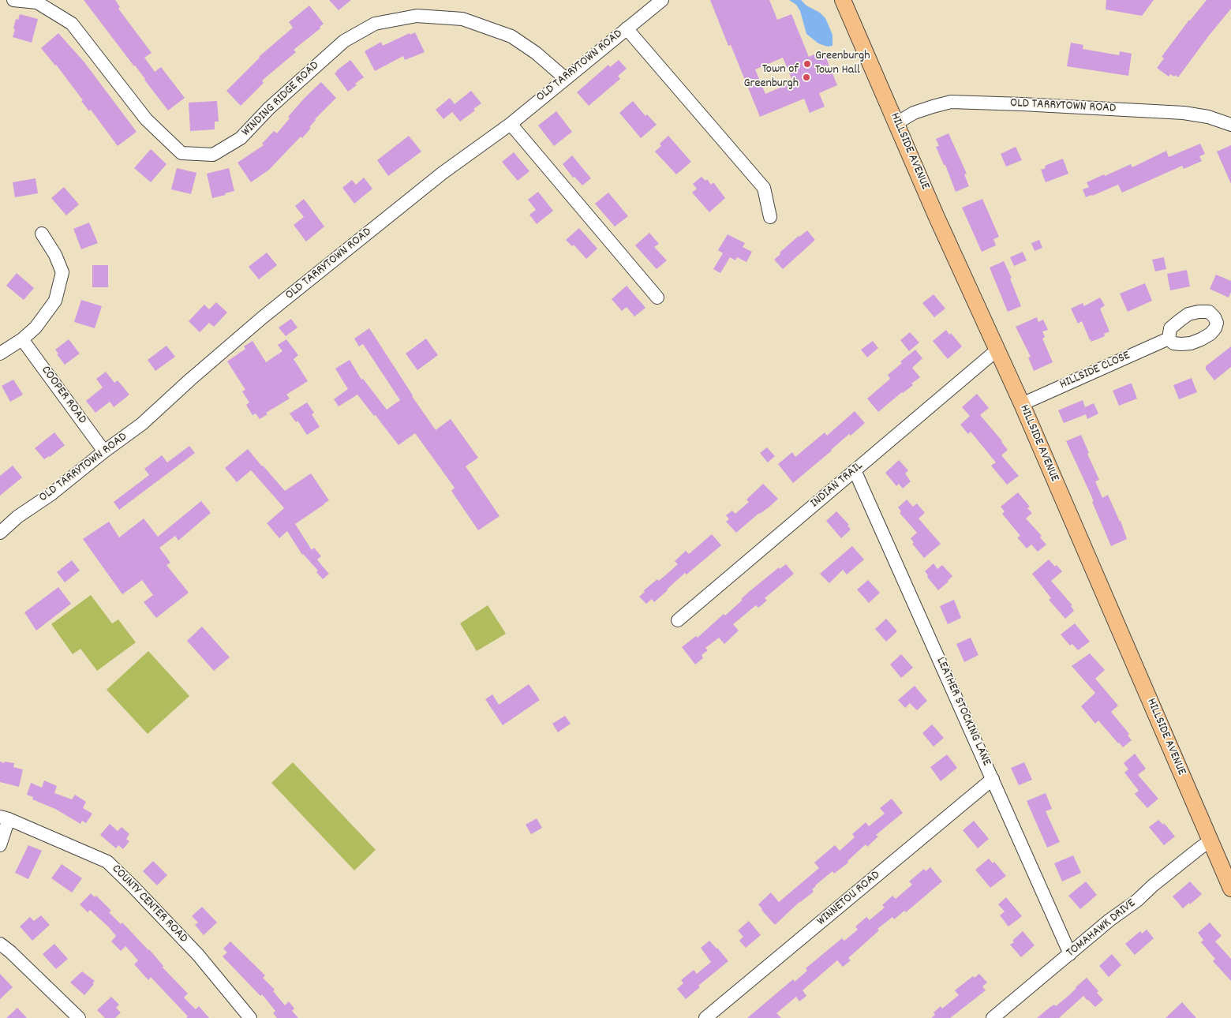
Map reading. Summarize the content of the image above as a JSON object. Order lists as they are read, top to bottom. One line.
{"streets":{"main road":["HILLSIDE AVENUE"],"street":["OLD TARRYTOWN ROAD","WINDING RIDGE ROAD","HILLSIDE CLOSE","COOPER ROAD","INDIAN TRAIL","LEATHER STOCKING LANE","WINNETOU ROAD","COUNTY CENTER ROAD","TOMAHAWK DRIVE"]},"crossings":[["OLD TARRYTOWN ROAD","WINDING RIDGE ROAD"],["OLD TARRYTOWN ROAD","HILLSIDE AVENUE"],["OLD TARRYTOWN ROAD","COOPER ROAD"],["HILLSIDE AVENUE","HILLSIDE CLOSE"],["HILLSIDE AVENUE","INDIAN TRAIL"],["HILLSIDE AVENUE","TOMAHAWK DRIVE"],["INDIAN TRAIL","LEATHER STOCKING LANE"],["LEATHER STOCKING LANE","WINNETOU ROAD"],["LEATHER STOCKING LANE","TOMAHAWK DRIVE"]],"places":["Greenburgh Town Hall","Town of Greenburgh"]}
